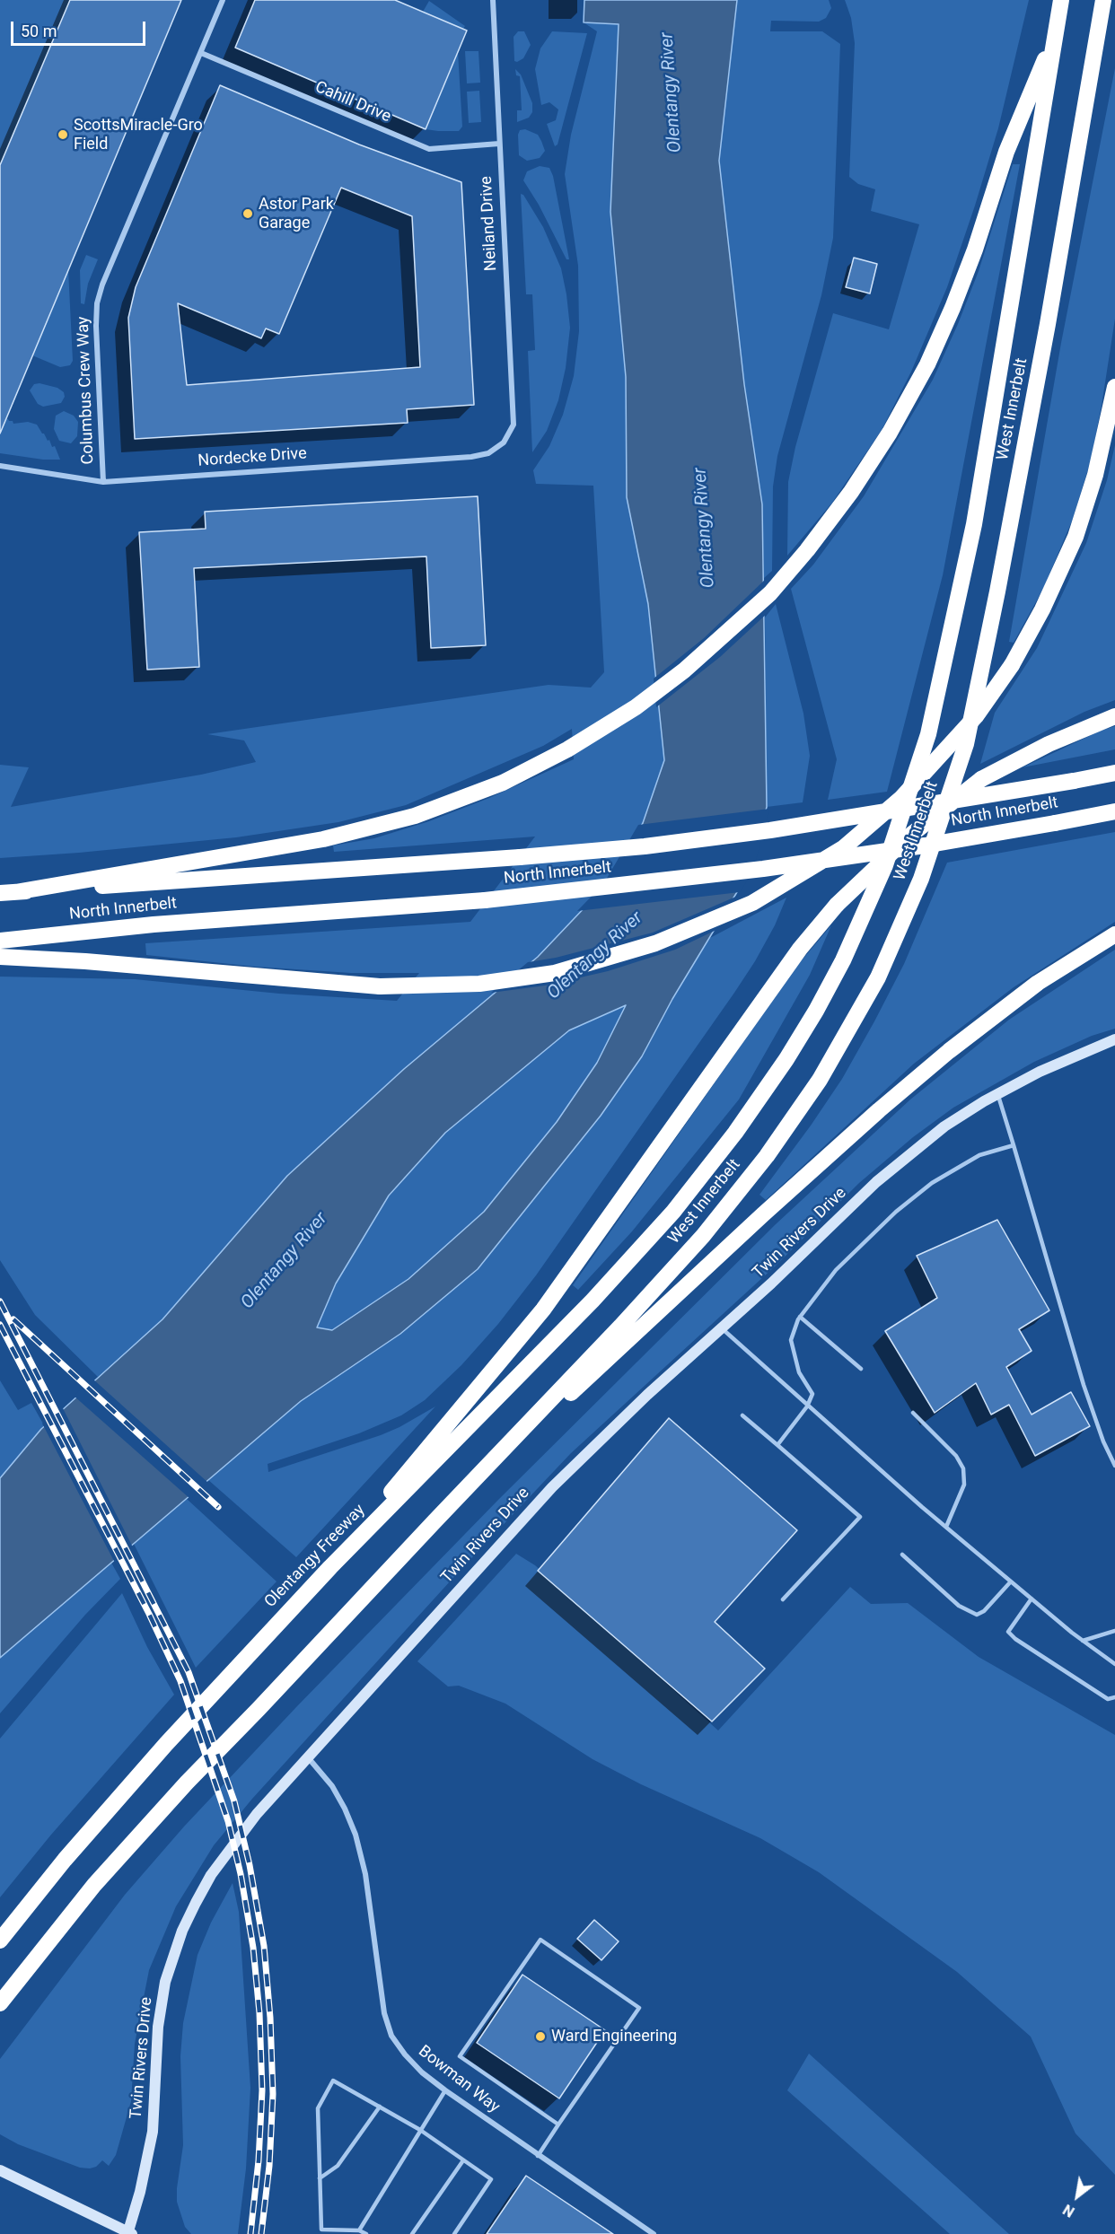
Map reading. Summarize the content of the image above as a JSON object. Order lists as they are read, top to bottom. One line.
{"streets":{"highway":["West Innerbelt","North Innerbelt","Olentangy Freeway"],"main road":["Twin Rivers Drive"],"street":["Cahill Drive","Neiland Drive","Columbus Crew Way","Nordecke Drive","Bowman Way"]},"crossings":[["Cahill Drive","Neiland Drive"],["Cahill Drive","Columbus Crew Way"],["Neiland Drive","Nordecke Drive"],["Columbus Crew Way","Nordecke Drive"],["West Innerbelt","Olentangy Freeway"],["Twin Rivers Drive","Bowman Way"]],"water":["Olentangy River"],"places":["ScottsMiracle-Gro Field","Astor Park Garage","Ward Engineering"],"scale_bar":"50 m","north":"bottom left"}
